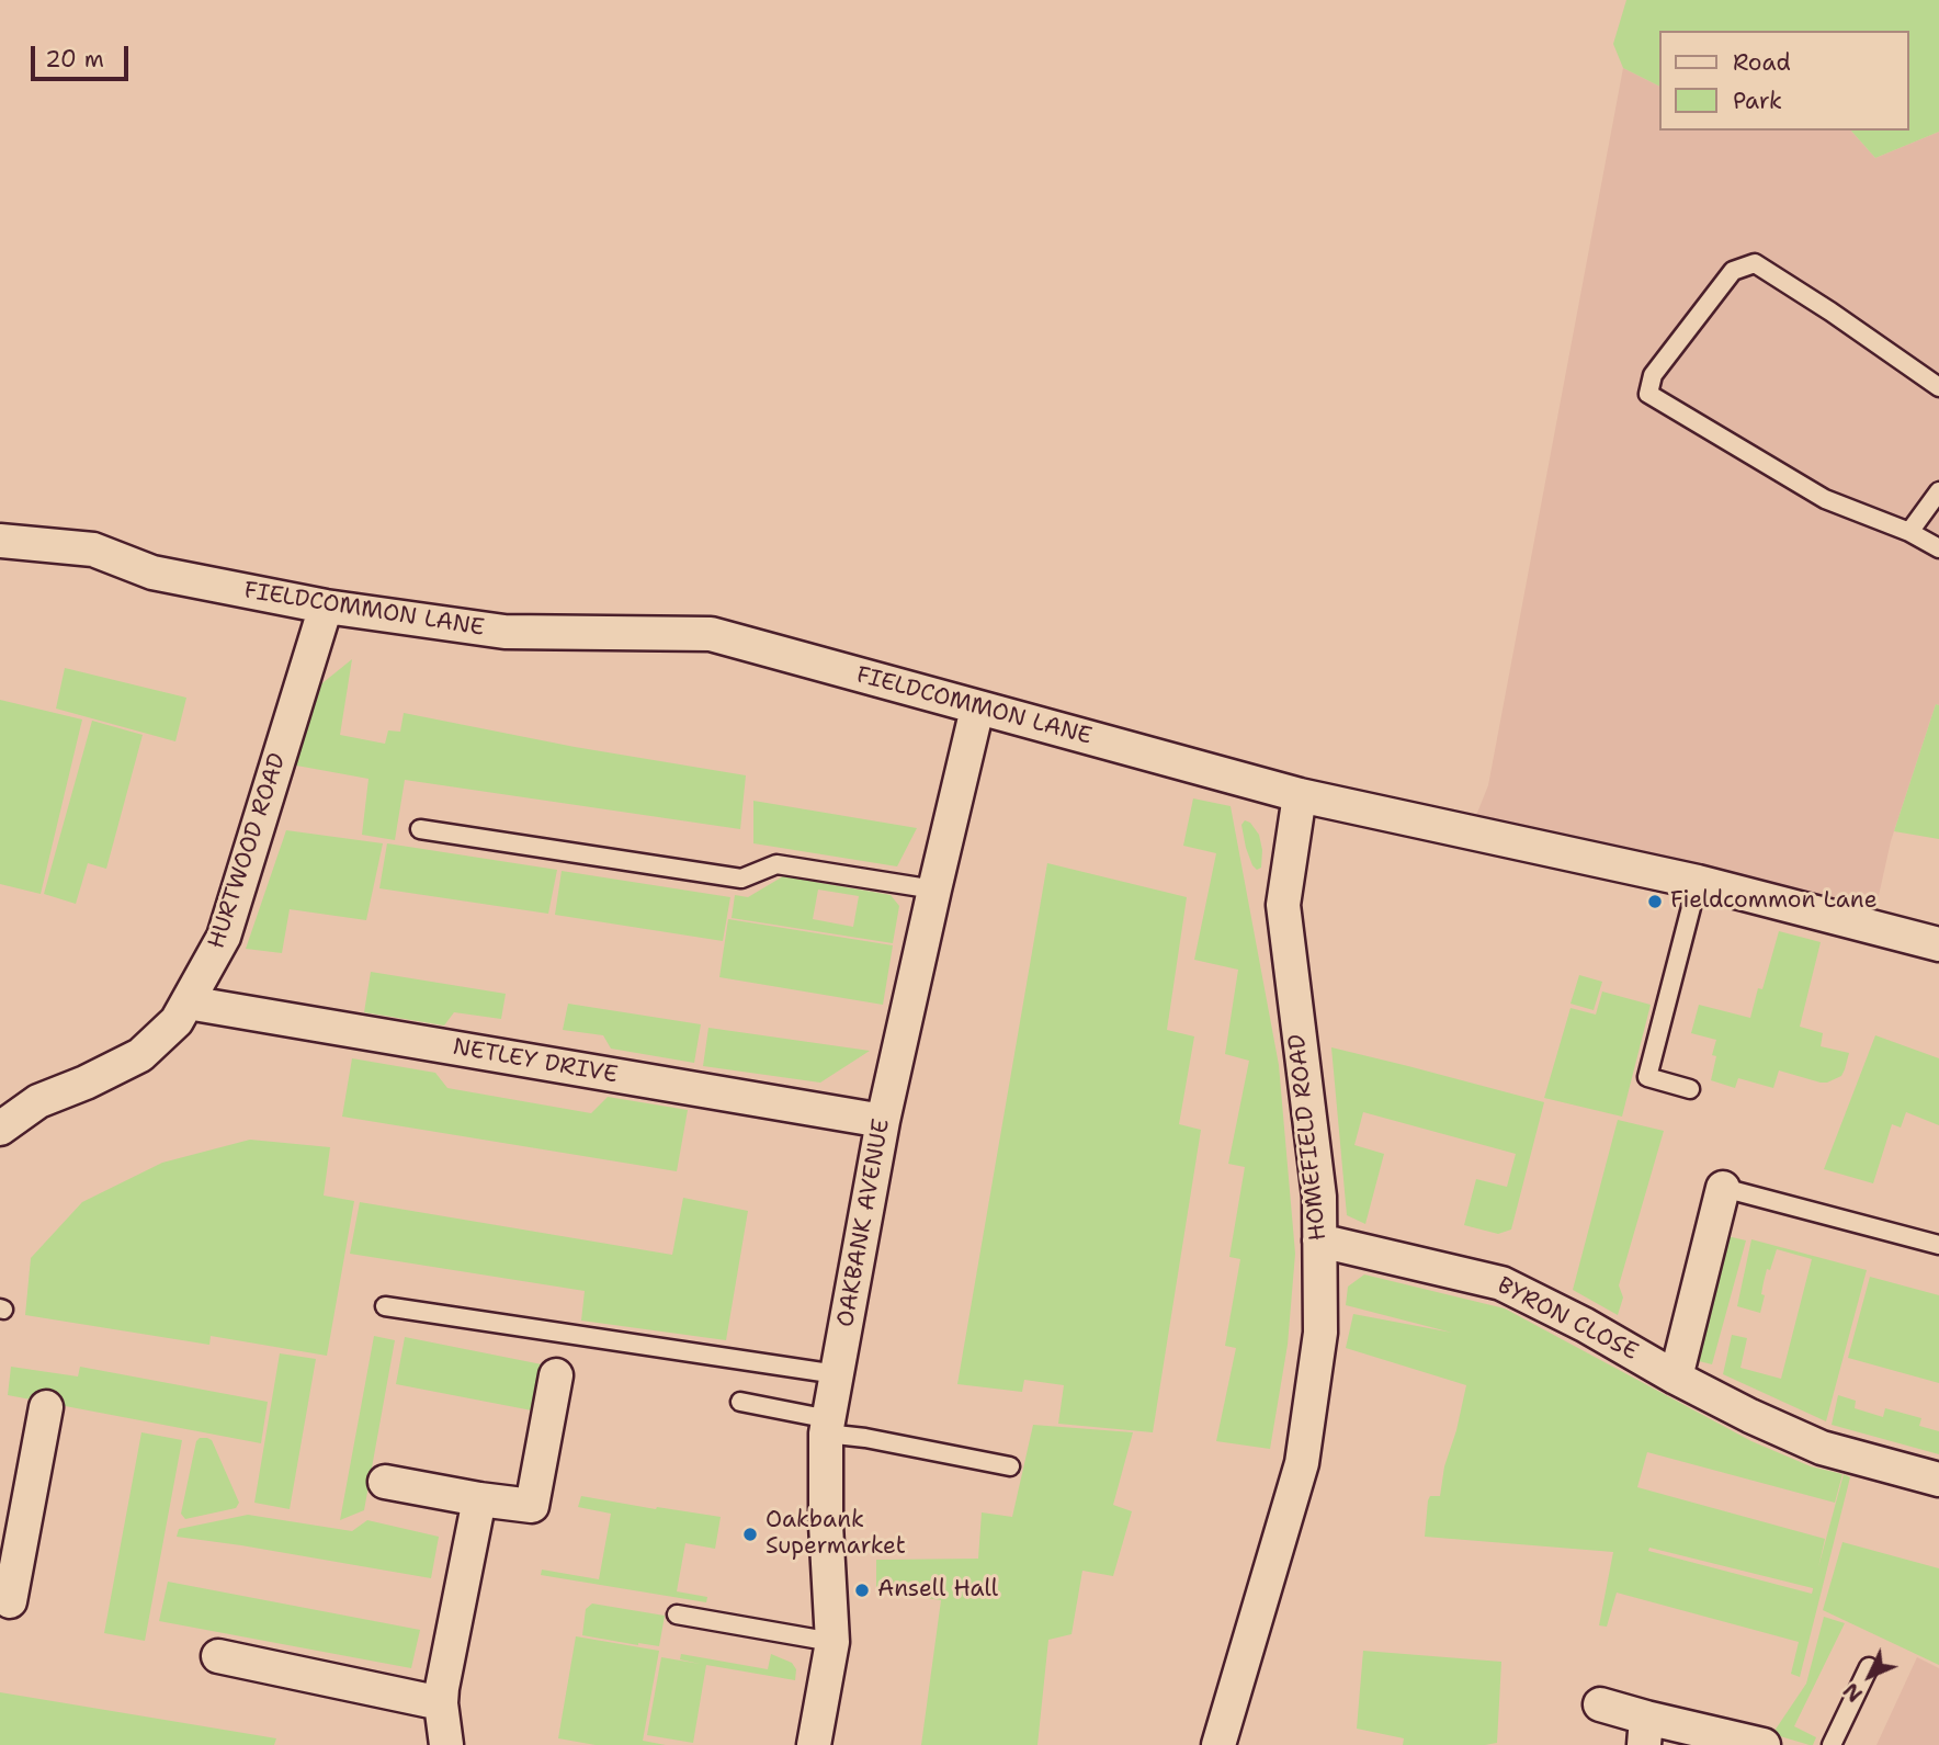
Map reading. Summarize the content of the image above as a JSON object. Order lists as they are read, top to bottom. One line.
{"streets":{"street":["FIELDCOMMON LANE","HURTWOOD ROAD","NETLEY DRIVE","HOMEFIELD ROAD","OAKBANK AVENUE","BYRON CLOSE"]},"crossings":[["FIELDCOMMON LANE","HURTWOOD ROAD"],["FIELDCOMMON LANE","HOMEFIELD ROAD"],["FIELDCOMMON LANE","OAKBANK AVENUE"],["HURTWOOD ROAD","NETLEY DRIVE"],["NETLEY DRIVE","OAKBANK AVENUE"],["HOMEFIELD ROAD","BYRON CLOSE"]],"places":["Fieldcommon Lane","Oakbank Supermarket","Ansell Hall"],"legend":["Road","Park"],"scale_bar":"20 m","north":"bottom left"}
